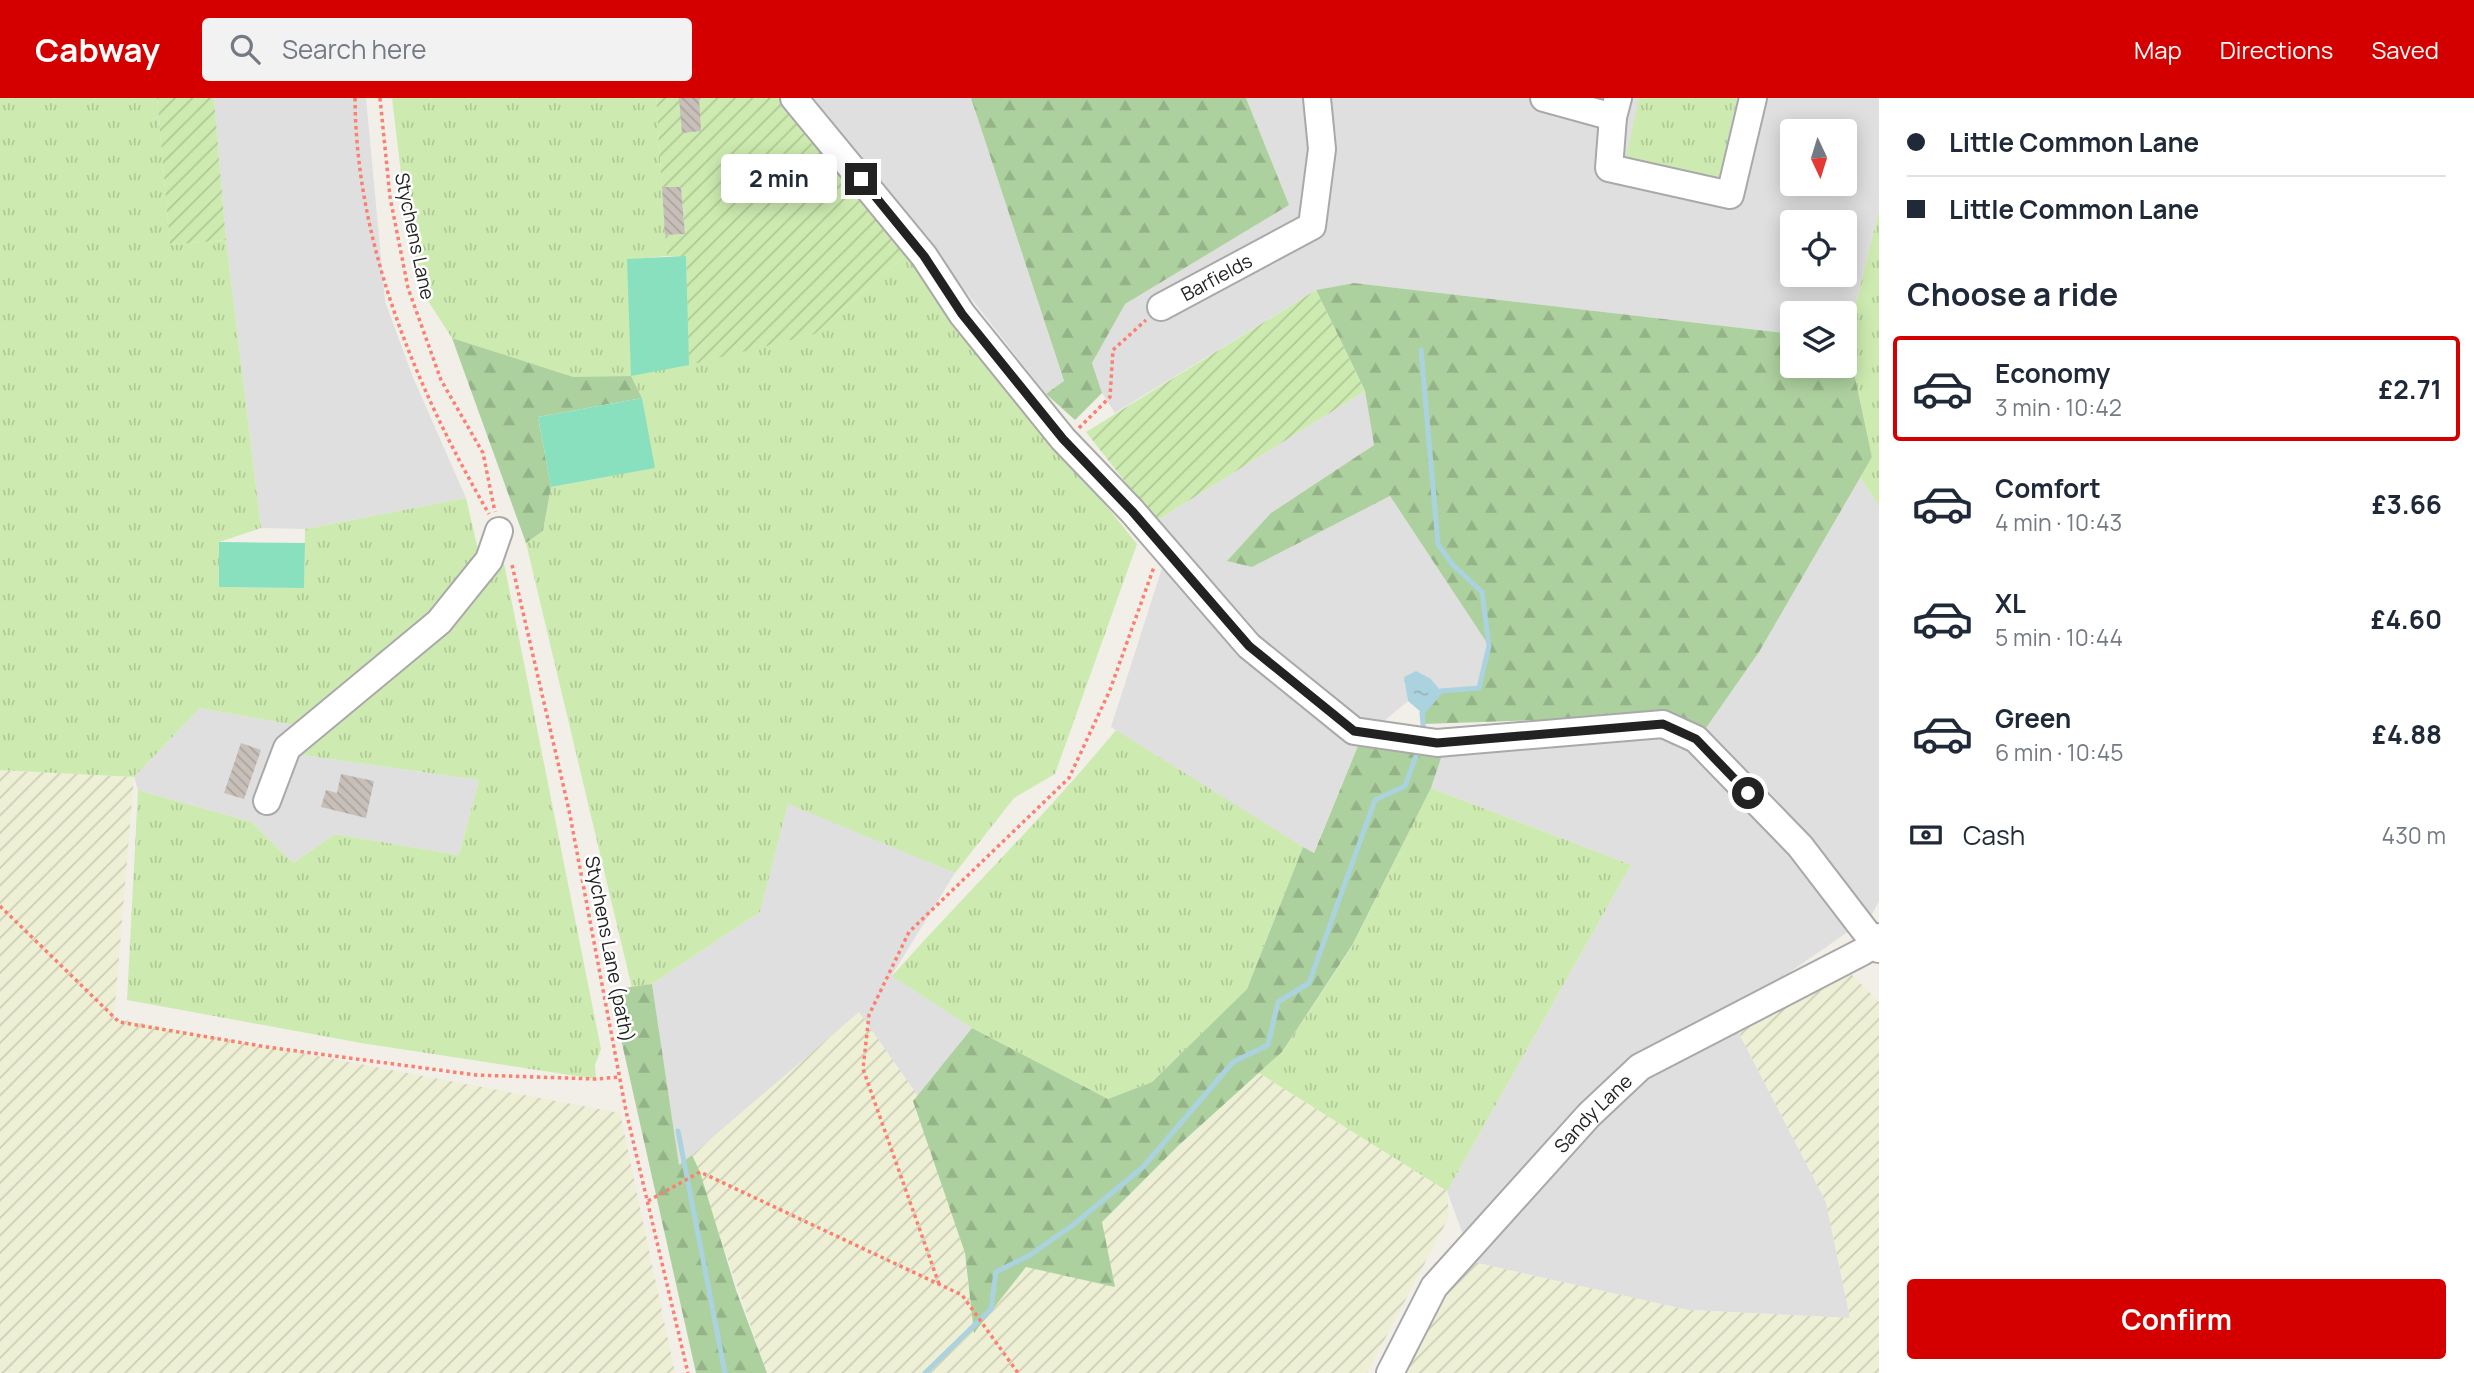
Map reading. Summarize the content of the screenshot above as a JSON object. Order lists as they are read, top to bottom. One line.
{"streets":{"street":["Barfields","Sandy Lane"],"path":["Stychens Lane","Stychens Lane (path)"]},"crossings":[["Stychens Lane","Stychens Lane (path)"]],"north":"bottom","page":{"header":"Cabway","search":"Search here","nav":["Map","Directions","Saved"],"banner":["Little Common Lane","Little Common Lane"],"bubble":"2 min","heading":"Choose a ride","list":[{"name":"Economy","note":"3 min · 10:42","value":"£2.71"},{"name":"Comfort","note":"4 min · 10:43","value":"£3.66"},{"name":"XL","note":"5 min · 10:44","value":"£4.60"},{"name":"Green","note":"6 min · 10:45","value":"£4.88"}],"pay":["Cash","430 m"],"buttons":"Confirm"}}
